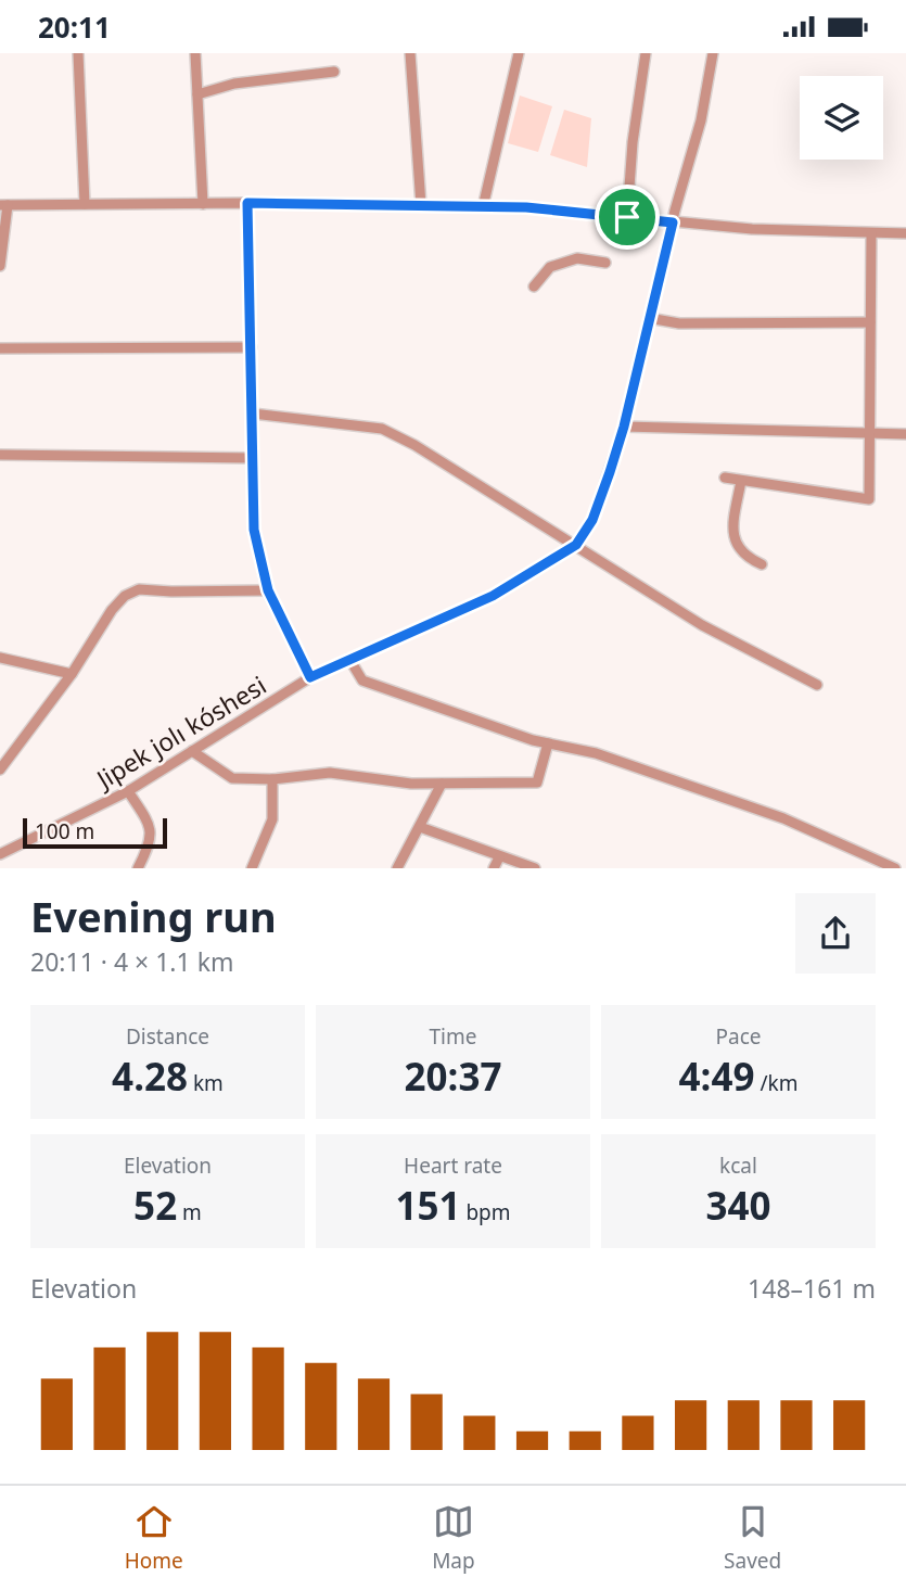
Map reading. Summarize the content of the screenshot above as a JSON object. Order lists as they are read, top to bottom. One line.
{"streets":{"street":["Jipek jolı kóshesi"]},"scale_bar":"100 m","page":{"status":"20:11","scale":"100 m","heading":["Evening run","20:11 · 4 × 1.1 km"],"stats":[["Distance","4.28 km"],["Time","20:37"],["Pace","4:49 /km"],["Elevation","52 m"],["Heart rate","151 bpm"],["kcal","340"]],"chart":["Elevation","148–161 m"],"tabs":["Home","Map","Saved"]}}
